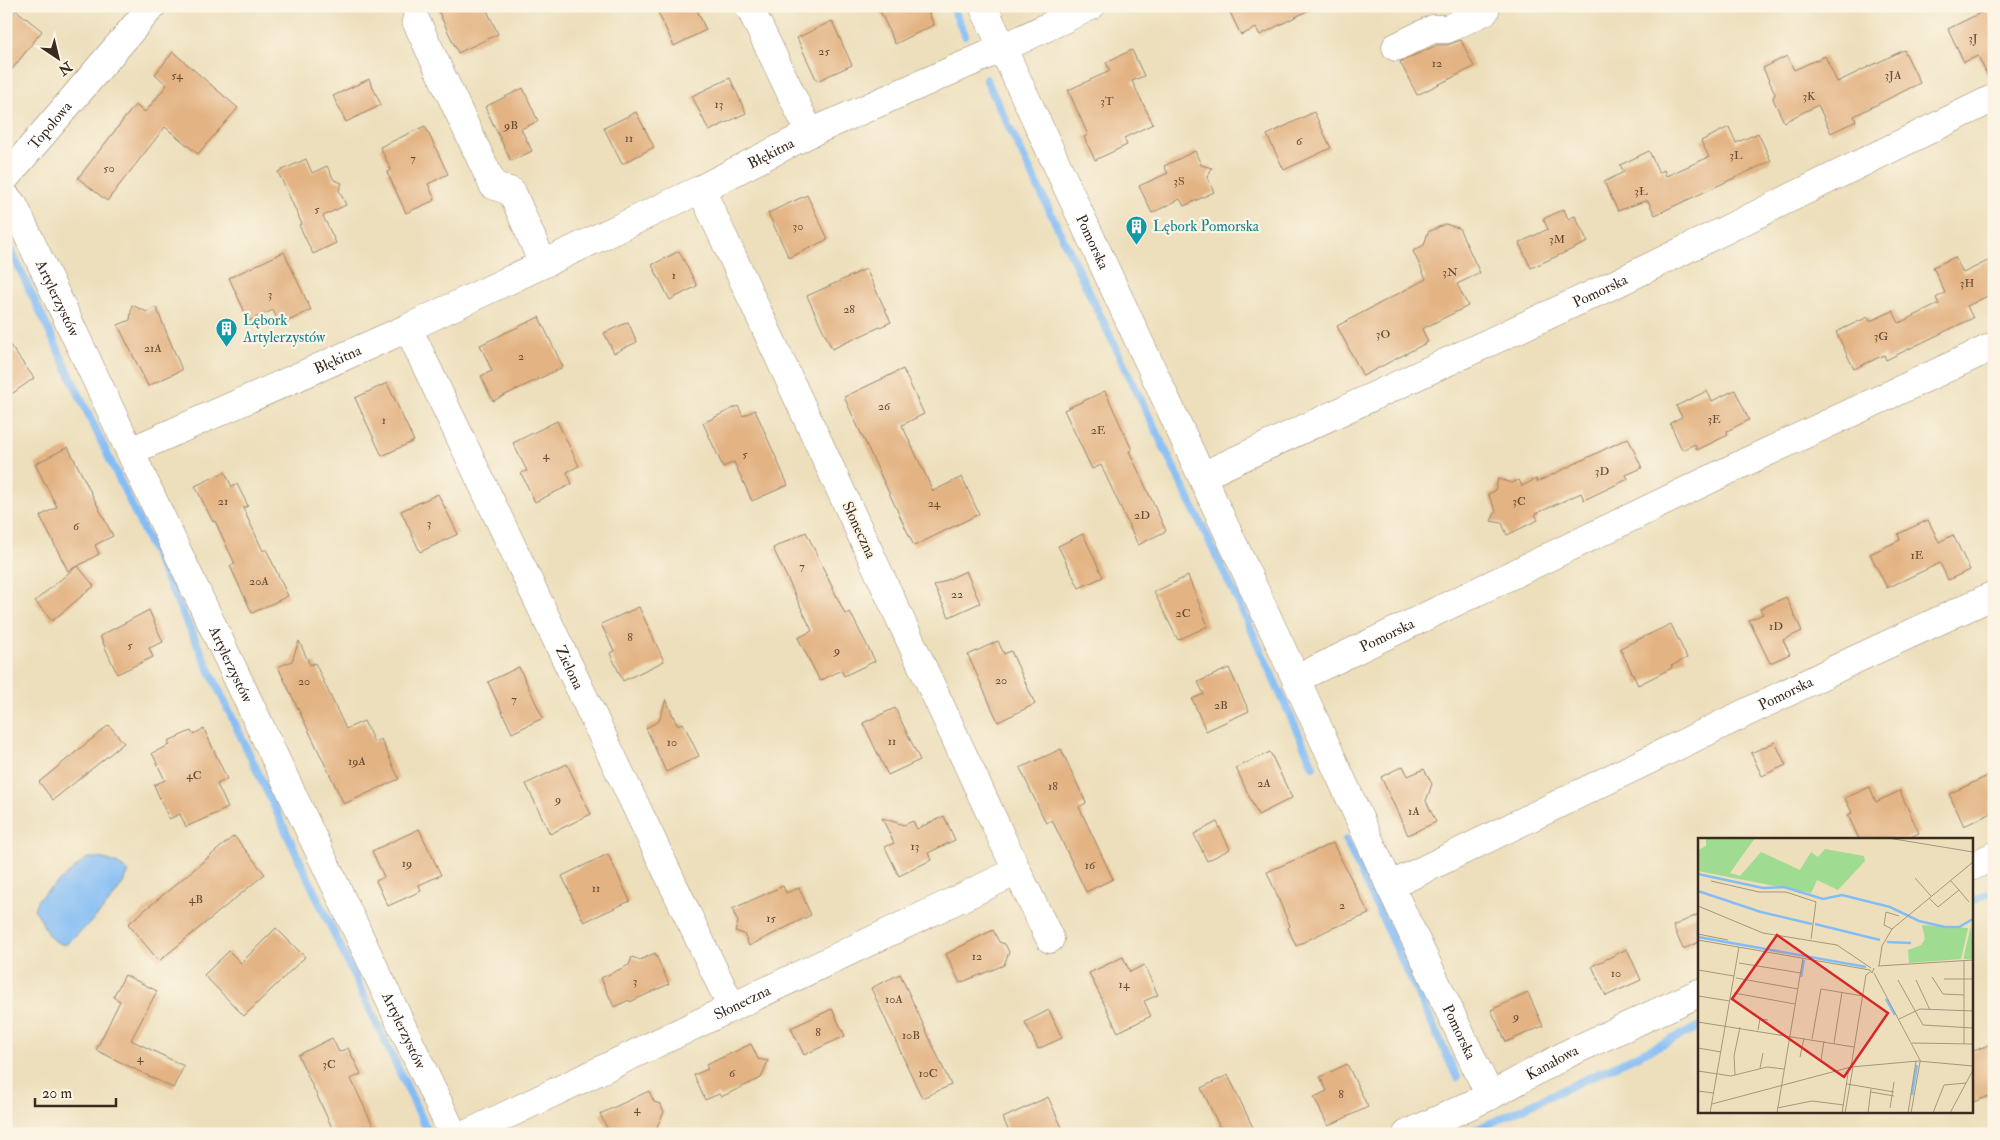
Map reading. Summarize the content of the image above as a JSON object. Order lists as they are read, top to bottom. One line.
{"streets":{"street":["Topolowa","Błękitna","Pomorska","Artylerzystów","Słoneczna","Zielona","Kanałowa"]},"crossings":[["Błękitna","Pomorska"],["Błękitna","Artylerzystów"],["Błękitna","Słoneczna"],["Błękitna","Zielona"],["Pomorska","Kanałowa"],["Słoneczna","Zielona"]],"places":{"building":["Lębork Pomorska","Lębork Artylerzystów"]},"house_numbers":["3J","25","12","54","3JA","3K","3T","13","9B","11","6","3L","7","50","3S","3Ł","5","30","3M","3N","1","3H","3","28","3O","3G","21A","2","26","3E","1","2E","5","4","3D","21","3C","24","2D","3","6","1E","7","20A","22","2C","1D","8","5","9","20","20","7","2B","11","10","19A","4C","2A","18","9","1A","13","19","16","11","4B","2","15","12","10","3","14","10A","9","8","10B","4","3C","6","10C","8","4"],"scale_bar":"20 m","north":"bottom right"}
